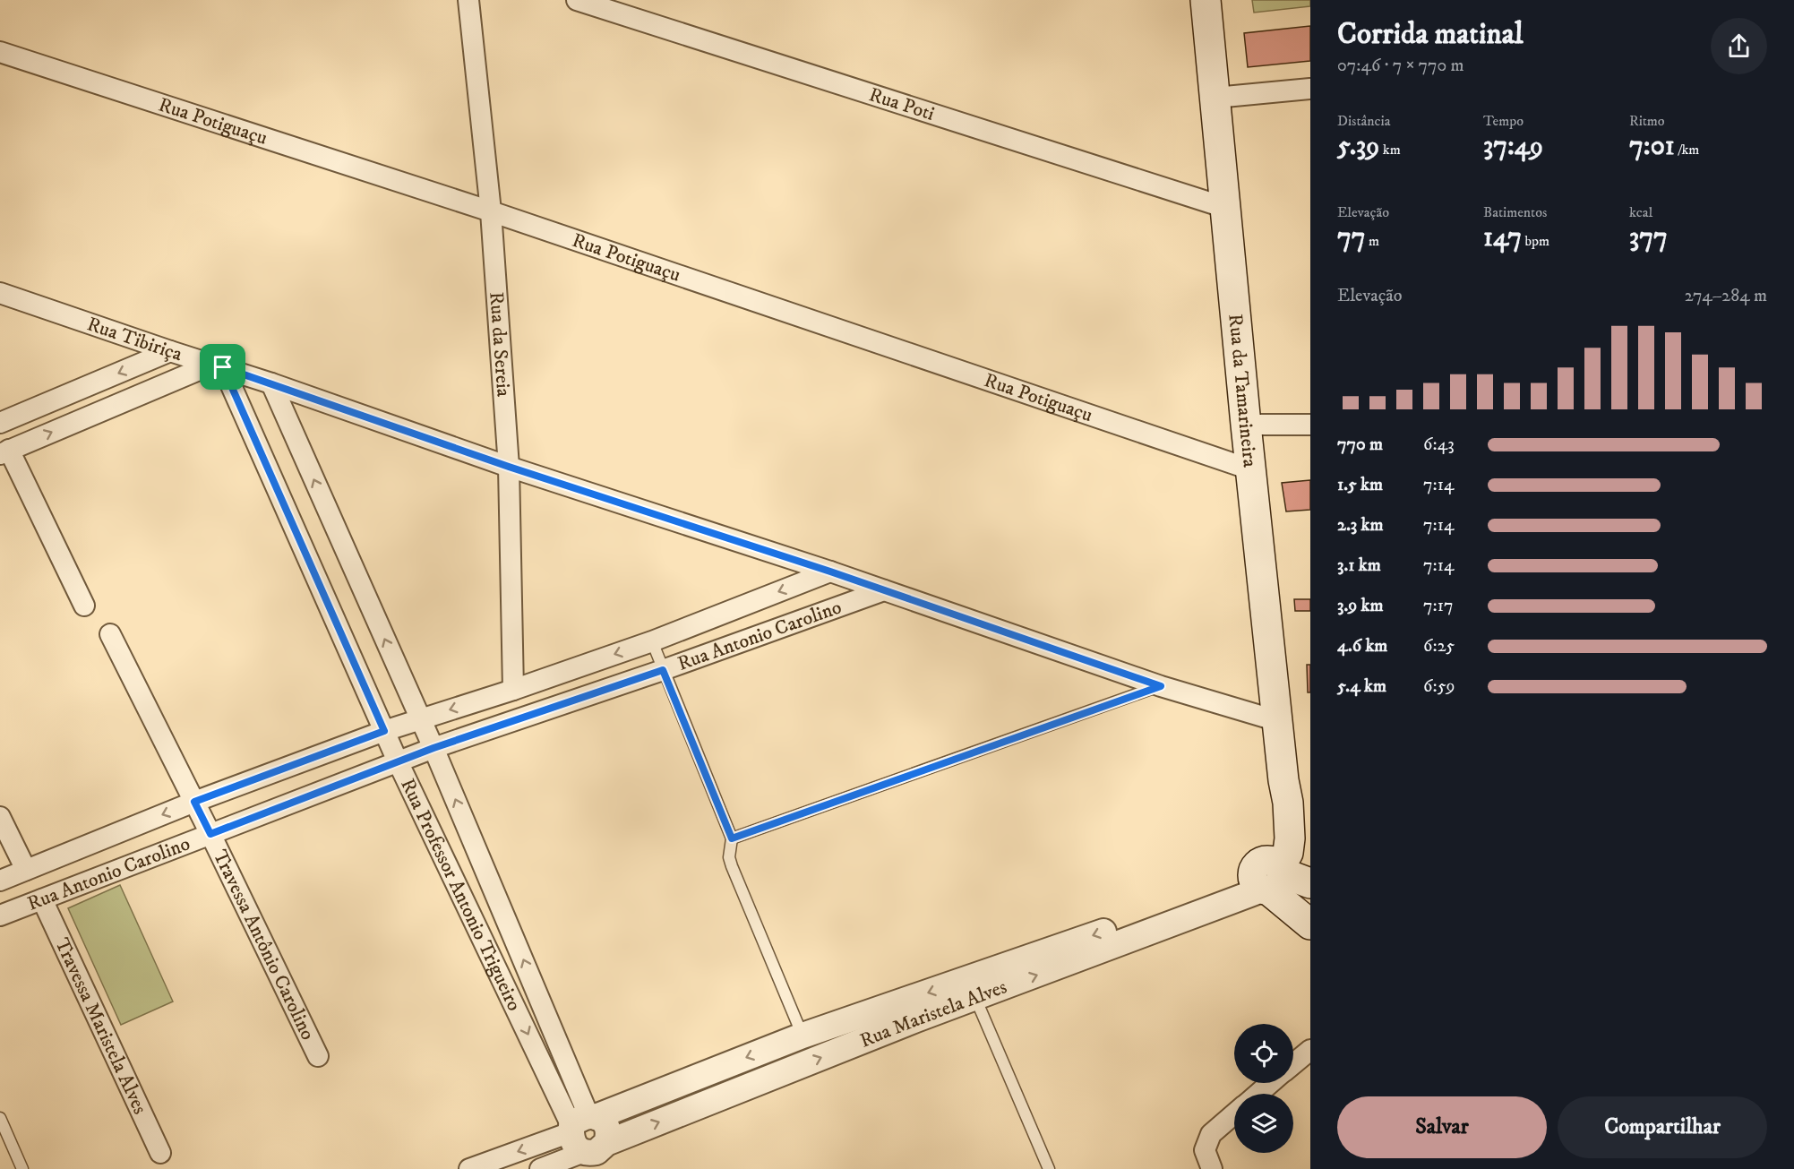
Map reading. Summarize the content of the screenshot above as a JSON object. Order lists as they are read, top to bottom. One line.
{"streets":{"main road":["Rua da Tamarineira"],"street":["Rua Poti","Rua Potiguaçu","Rua Tibiriça","Rua da Sereia","Rua Antonio Carolino","Rua Professor Antonio Trigueiro","Travessa Antônio Carolino","Rua Maristela Alves","Travessa Maristela Alves"]},"crossings":[["Rua Poti","Rua da Tamarineira"],["Rua Potiguaçu","Rua da Sereia"],["Rua Potiguaçu","Rua da Tamarineira"],["Rua Tibiriça","Rua da Sereia"],["Rua Tibiriça","Rua da Tamarineira"],["Rua Tibiriça","Rua Antonio Carolino"],["Rua Tibiriça","Rua Professor Antonio Trigueiro"],["Rua da Sereia","Rua Antonio Carolino"],["Rua da Tamarineira","Rua Maristela Alves"],["Rua Antonio Carolino","Rua Professor Antonio Trigueiro"],["Rua Antonio Carolino","Travessa Antônio Carolino"],["Rua Antonio Carolino","Travessa Maristela Alves"],["Rua Professor Antonio Trigueiro","Rua Maristela Alves"]],"page":{"heading":["Corrida matinal","07:46 · 7 × 770 m"],"stats":[["Distância","5.39 km"],["Tempo","37:49"],["Ritmo","7:01 /km"],["Elevação","77 m"],["Batimentos","147 bpm"],["kcal","377"]],"chart":["Elevação","274–284 m"],"list":[{"name":"770 m","note":"6:43"},{"name":"1.5 km","note":"7:14"},{"name":"2.3 km","note":"7:14"},{"name":"3.1 km","note":"7:14"},{"name":"3.9 km","note":"7:17"},{"name":"4.6 km","note":"6:25"},{"name":"5.4 km","note":"6:59"}],"buttons":["Salvar","Compartilhar"]}}
